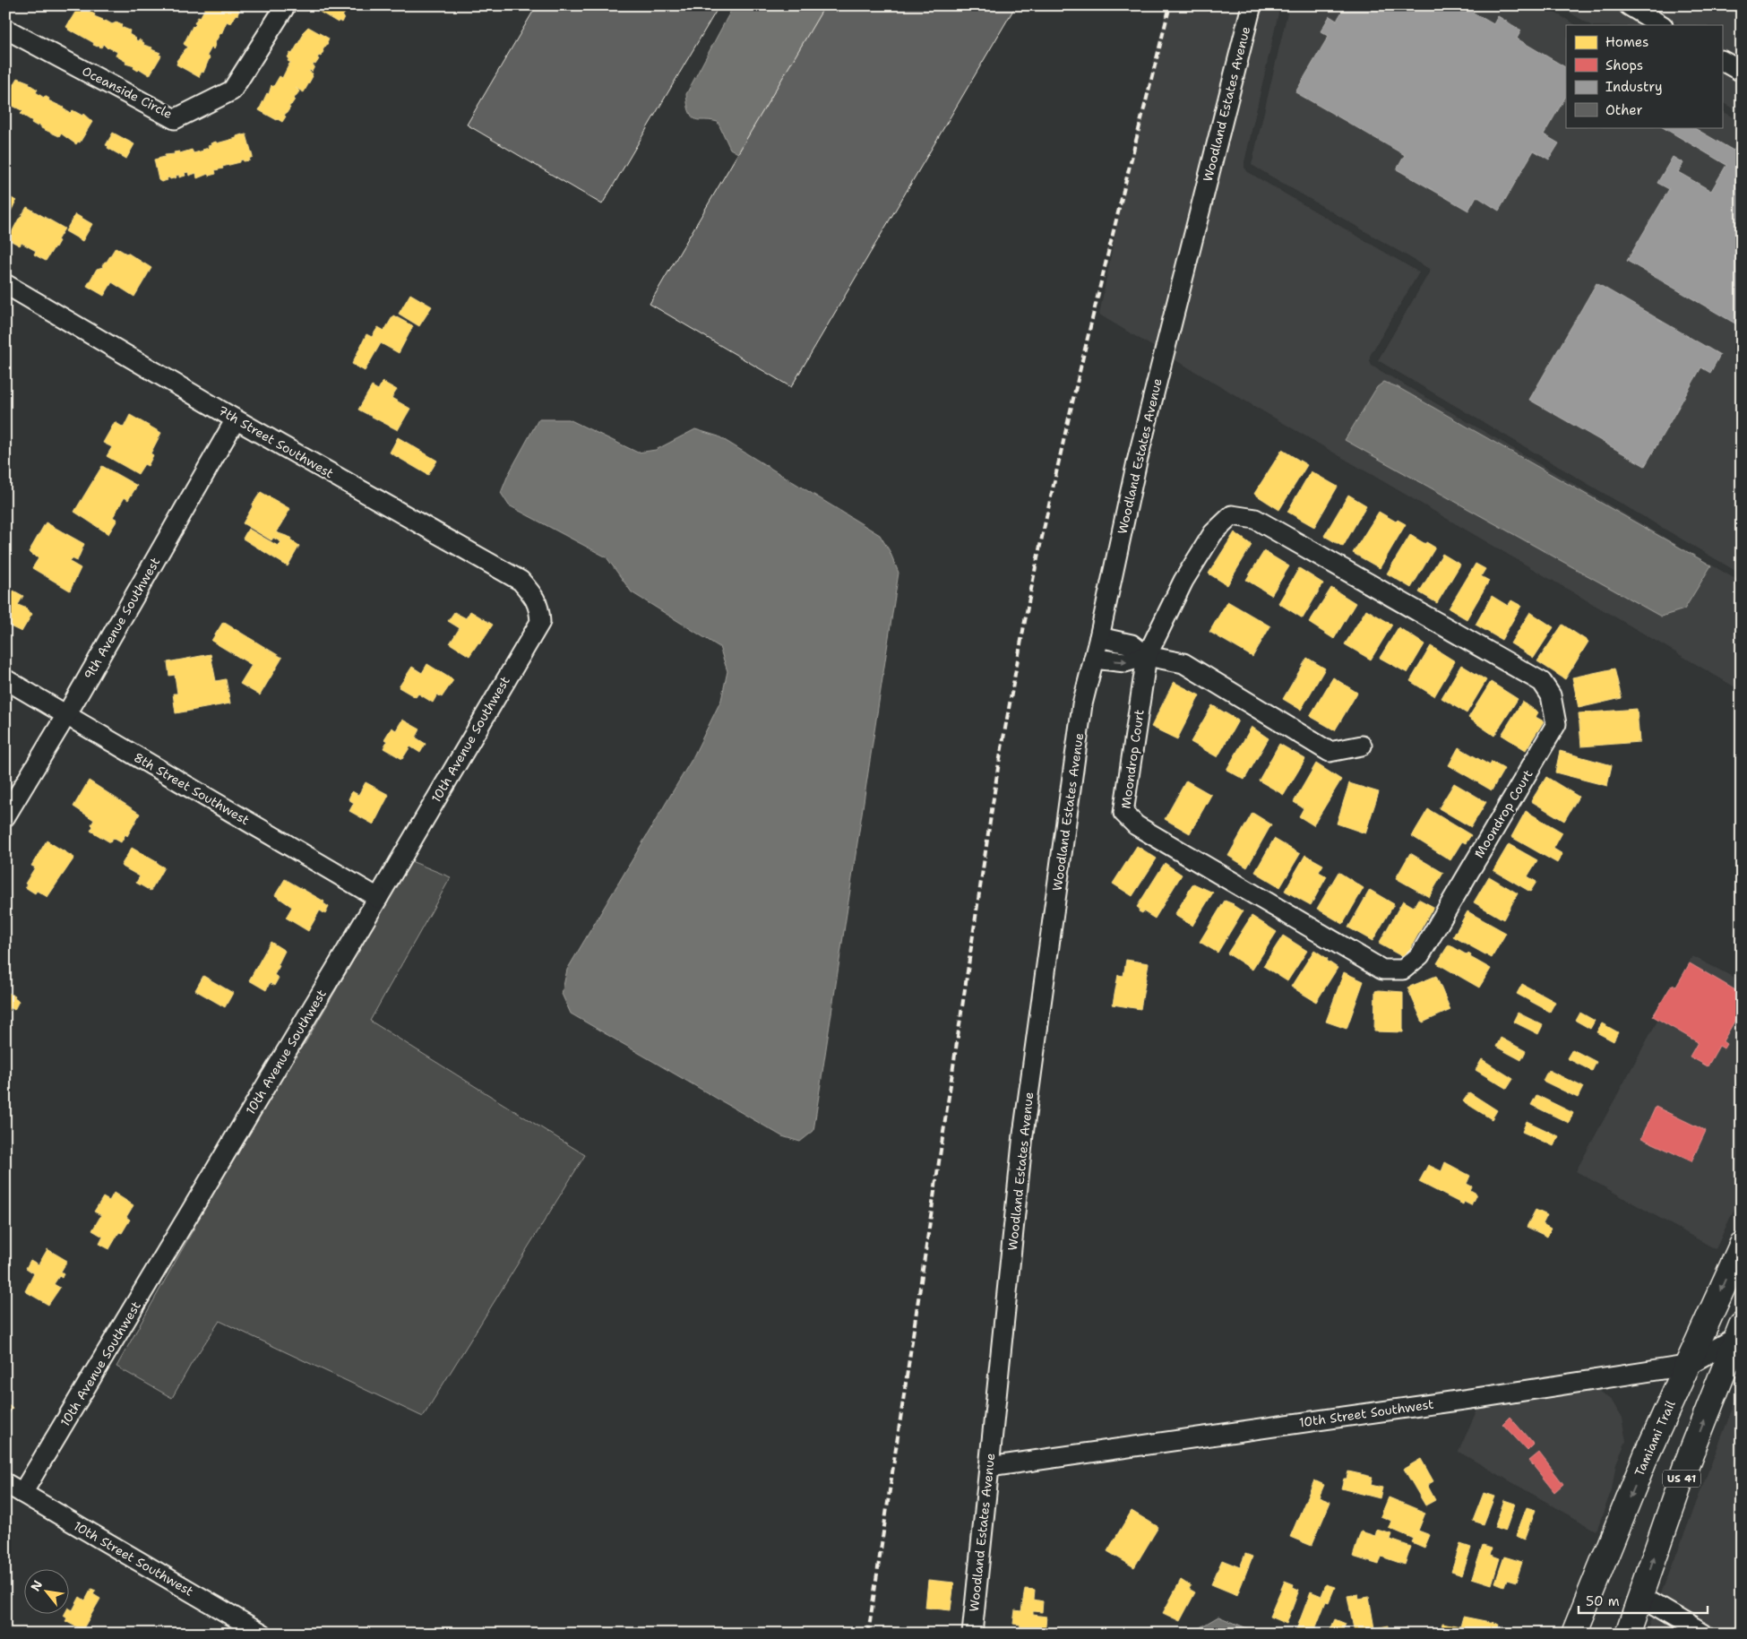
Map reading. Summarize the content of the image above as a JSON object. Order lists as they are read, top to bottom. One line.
{"streets":{"main road":["Tamiami Trail","US 41"],"street":["Oceanside Circle","Woodland Estates Avenue","7th Street Southwest","9th Avenue Southwest","10th Avenue Southwest","Moondrop Court","8th Street Southwest","10th Street Southwest"]},"crossings":[["Woodland Estates Avenue","10th Street Southwest"],["7th Street Southwest","9th Avenue Southwest"],["7th Street Southwest","10th Avenue Southwest"],["9th Avenue Southwest","8th Street Southwest"],["10th Avenue Southwest","8th Street Southwest"],["10th Avenue Southwest","10th Street Southwest"],["10th Street Southwest","Tamiami Trail"],["10th Street Southwest","US 41"]],"legend":["Homes","Shops","Industry","Other"],"scale_bar":"50 m","north":"top left"}
